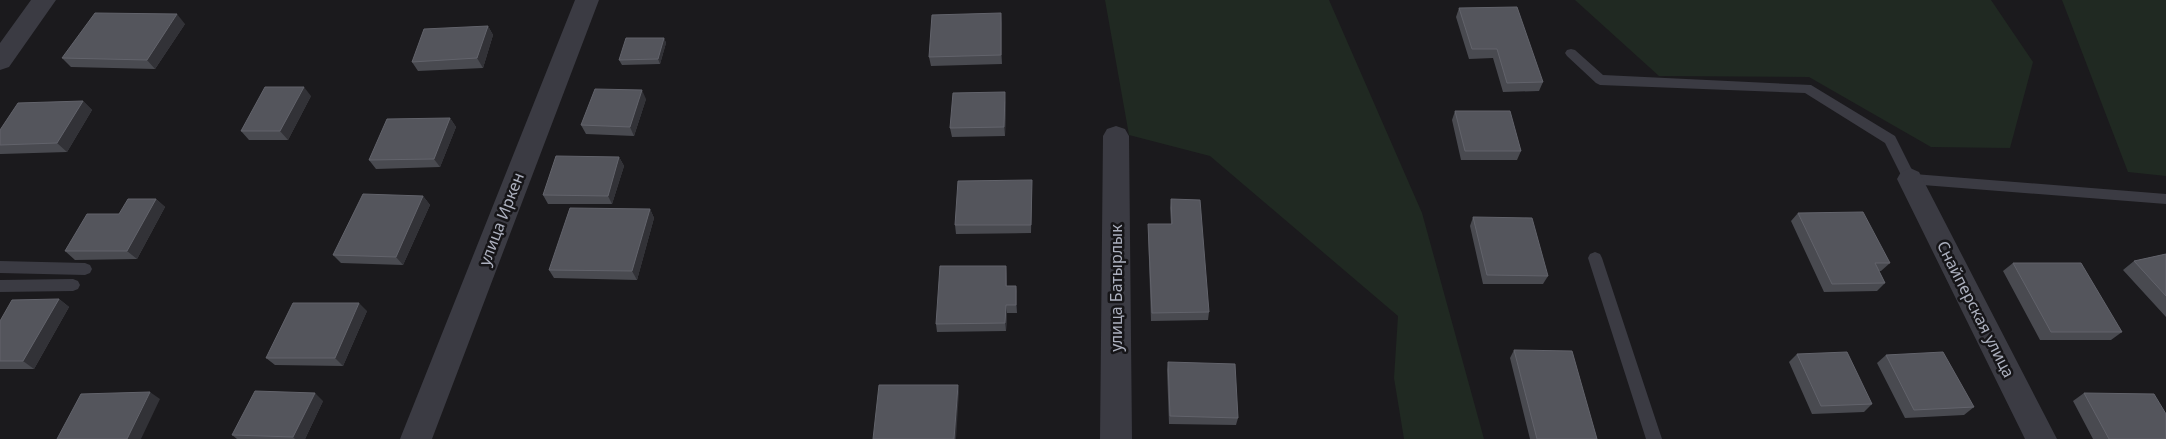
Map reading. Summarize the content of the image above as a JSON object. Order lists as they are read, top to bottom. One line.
{"streets":{"street":["улица Иркен","улица Батырлык","Снайперская улица"]}}
